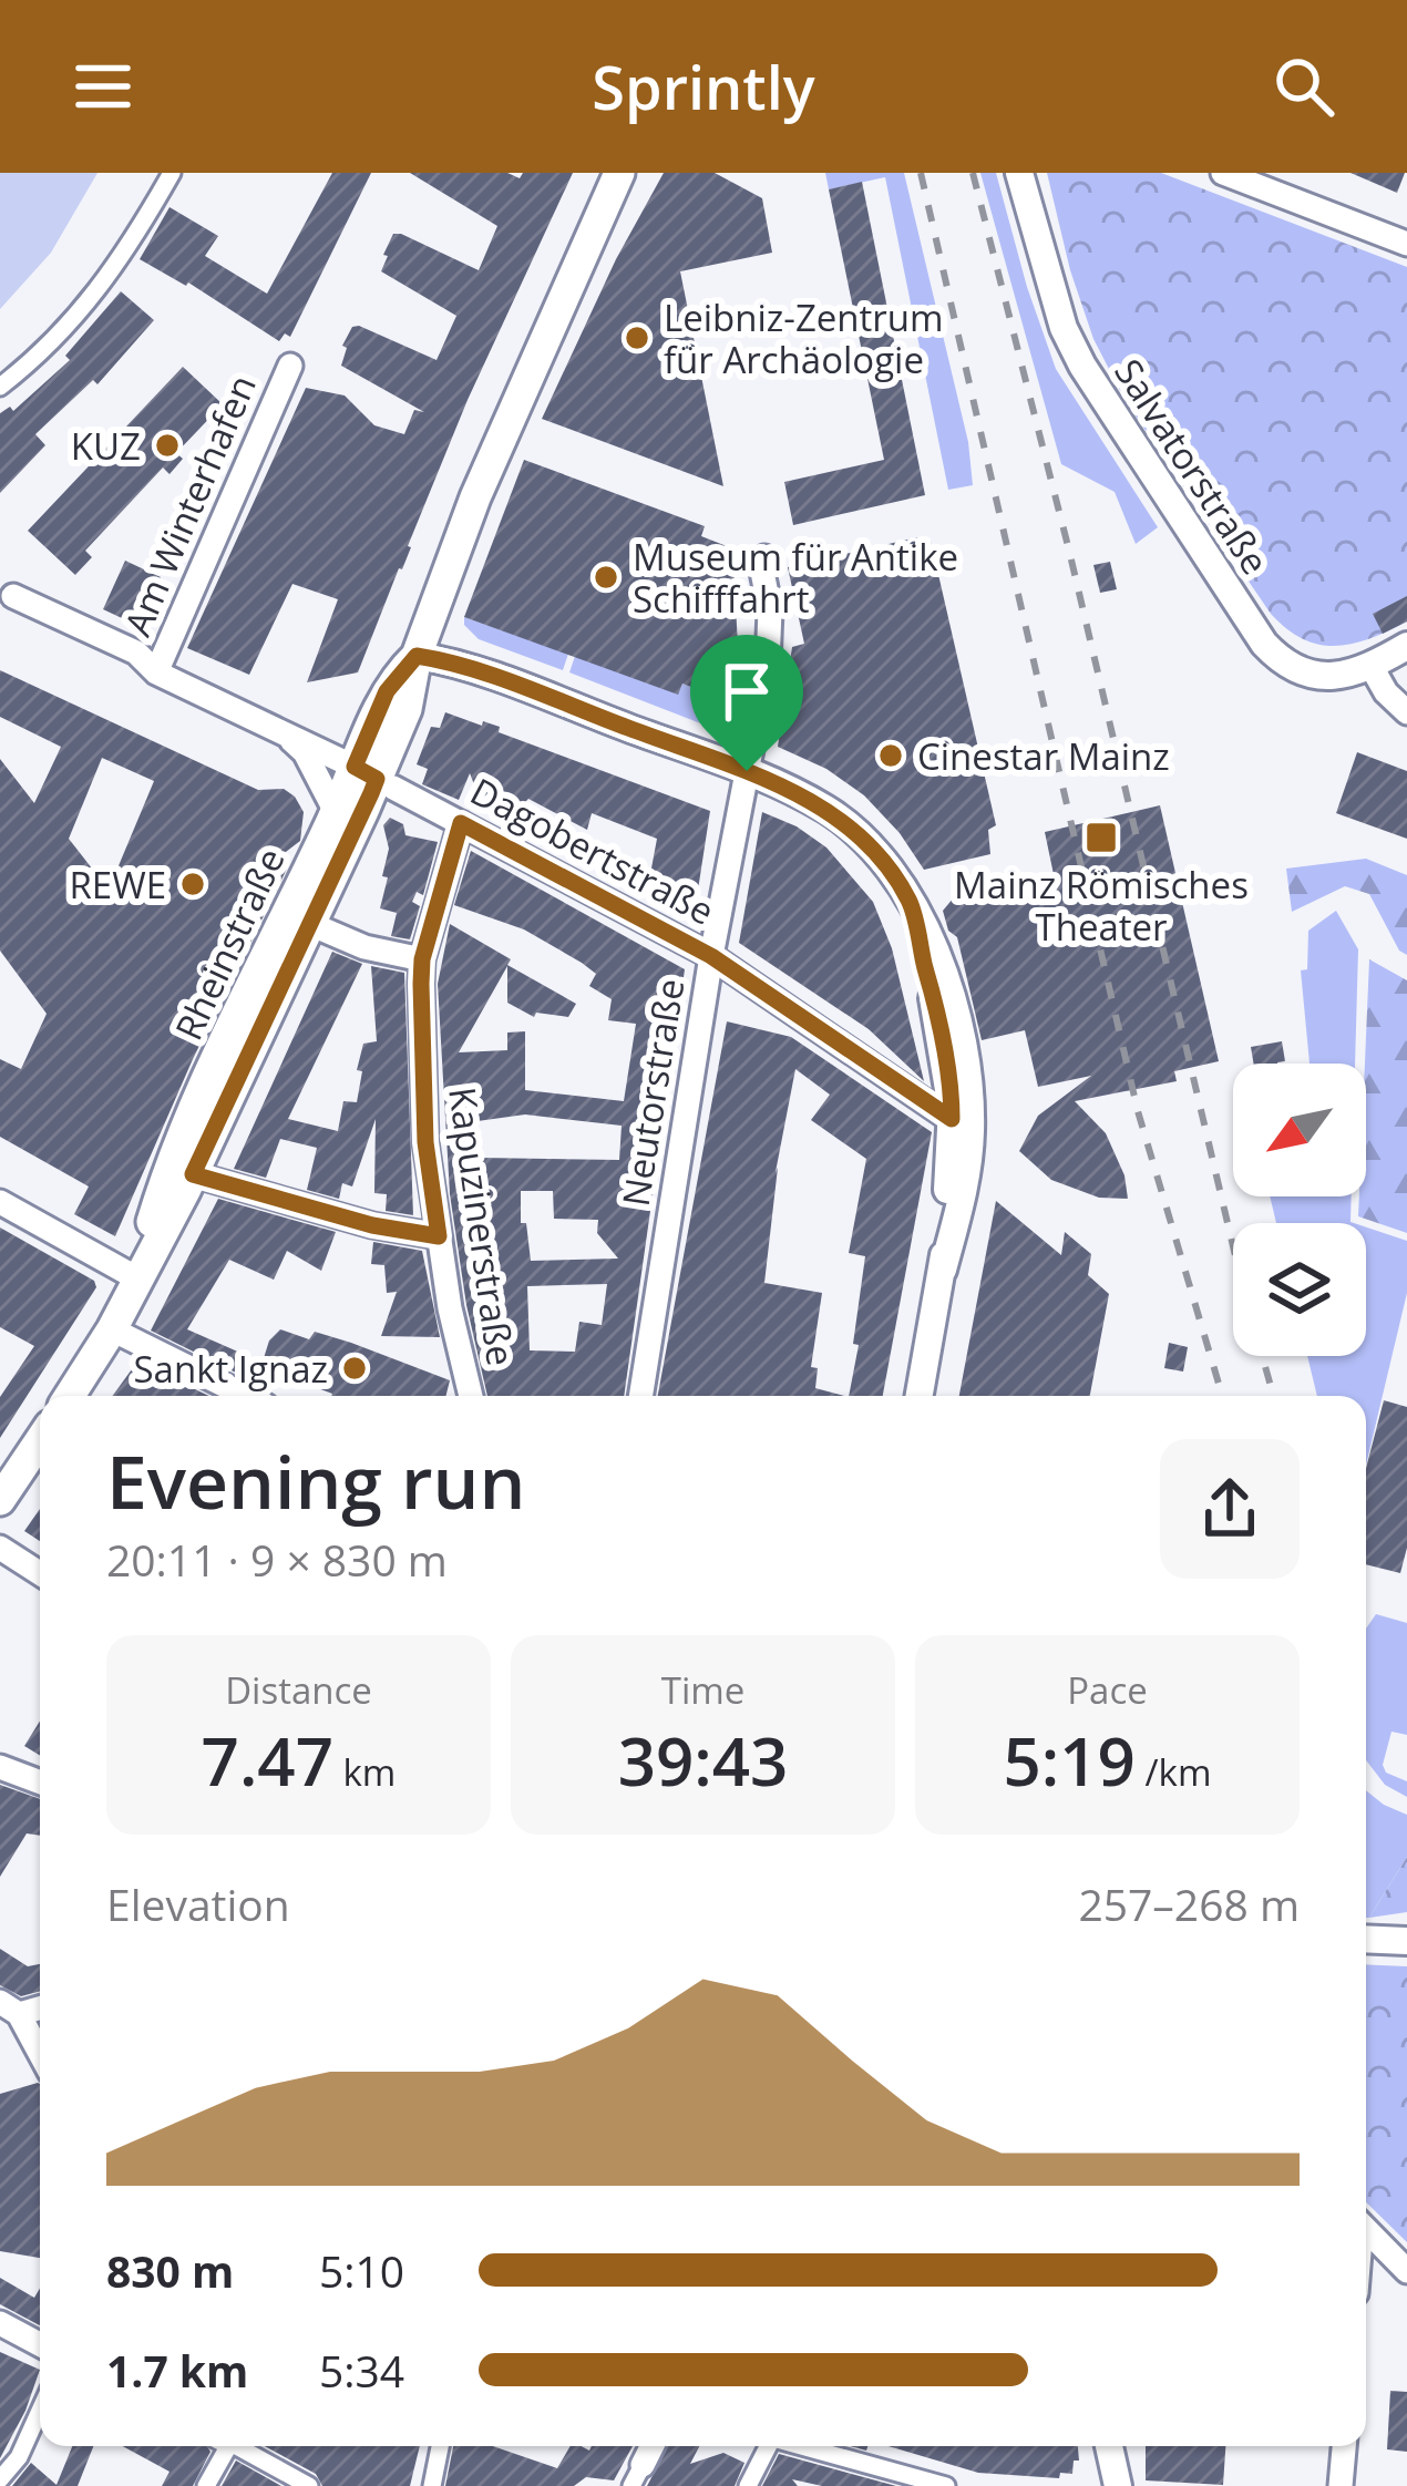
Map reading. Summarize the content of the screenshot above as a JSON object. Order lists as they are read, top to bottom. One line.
{"streets":{"main road":["Rheinstraße"],"street":["Salvatorstraße","Am Winterhafen","Dagobertstraße","Neutorstraße","Kapuzinerstraße"]},"crossings":[["Am Winterhafen","Dagobertstraße"],["Dagobertstraße","Rheinstraße"],["Dagobertstraße","Neutorstraße"],["Dagobertstraße","Kapuzinerstraße"]],"places":{"other":["Leibniz-Zentrum für Archäologie","KUZ","Museum für Antike Schifffahrt","Cinestar Mainz","REWE","Sankt Ignaz"],"transit":["Mainz Römisches Theater"]},"north":"bottom left","page":{"header":"Sprintly","heading":["Evening run","20:11 · 9 × 830 m"],"stats":[["Distance","7.47 km"],["Time","39:43"],["Pace","5:19 /km"]],"chart":["Elevation","257–268 m"],"list":[{"name":"830 m","note":"5:10"},{"name":"1.7 km","note":"5:34"}]}}
